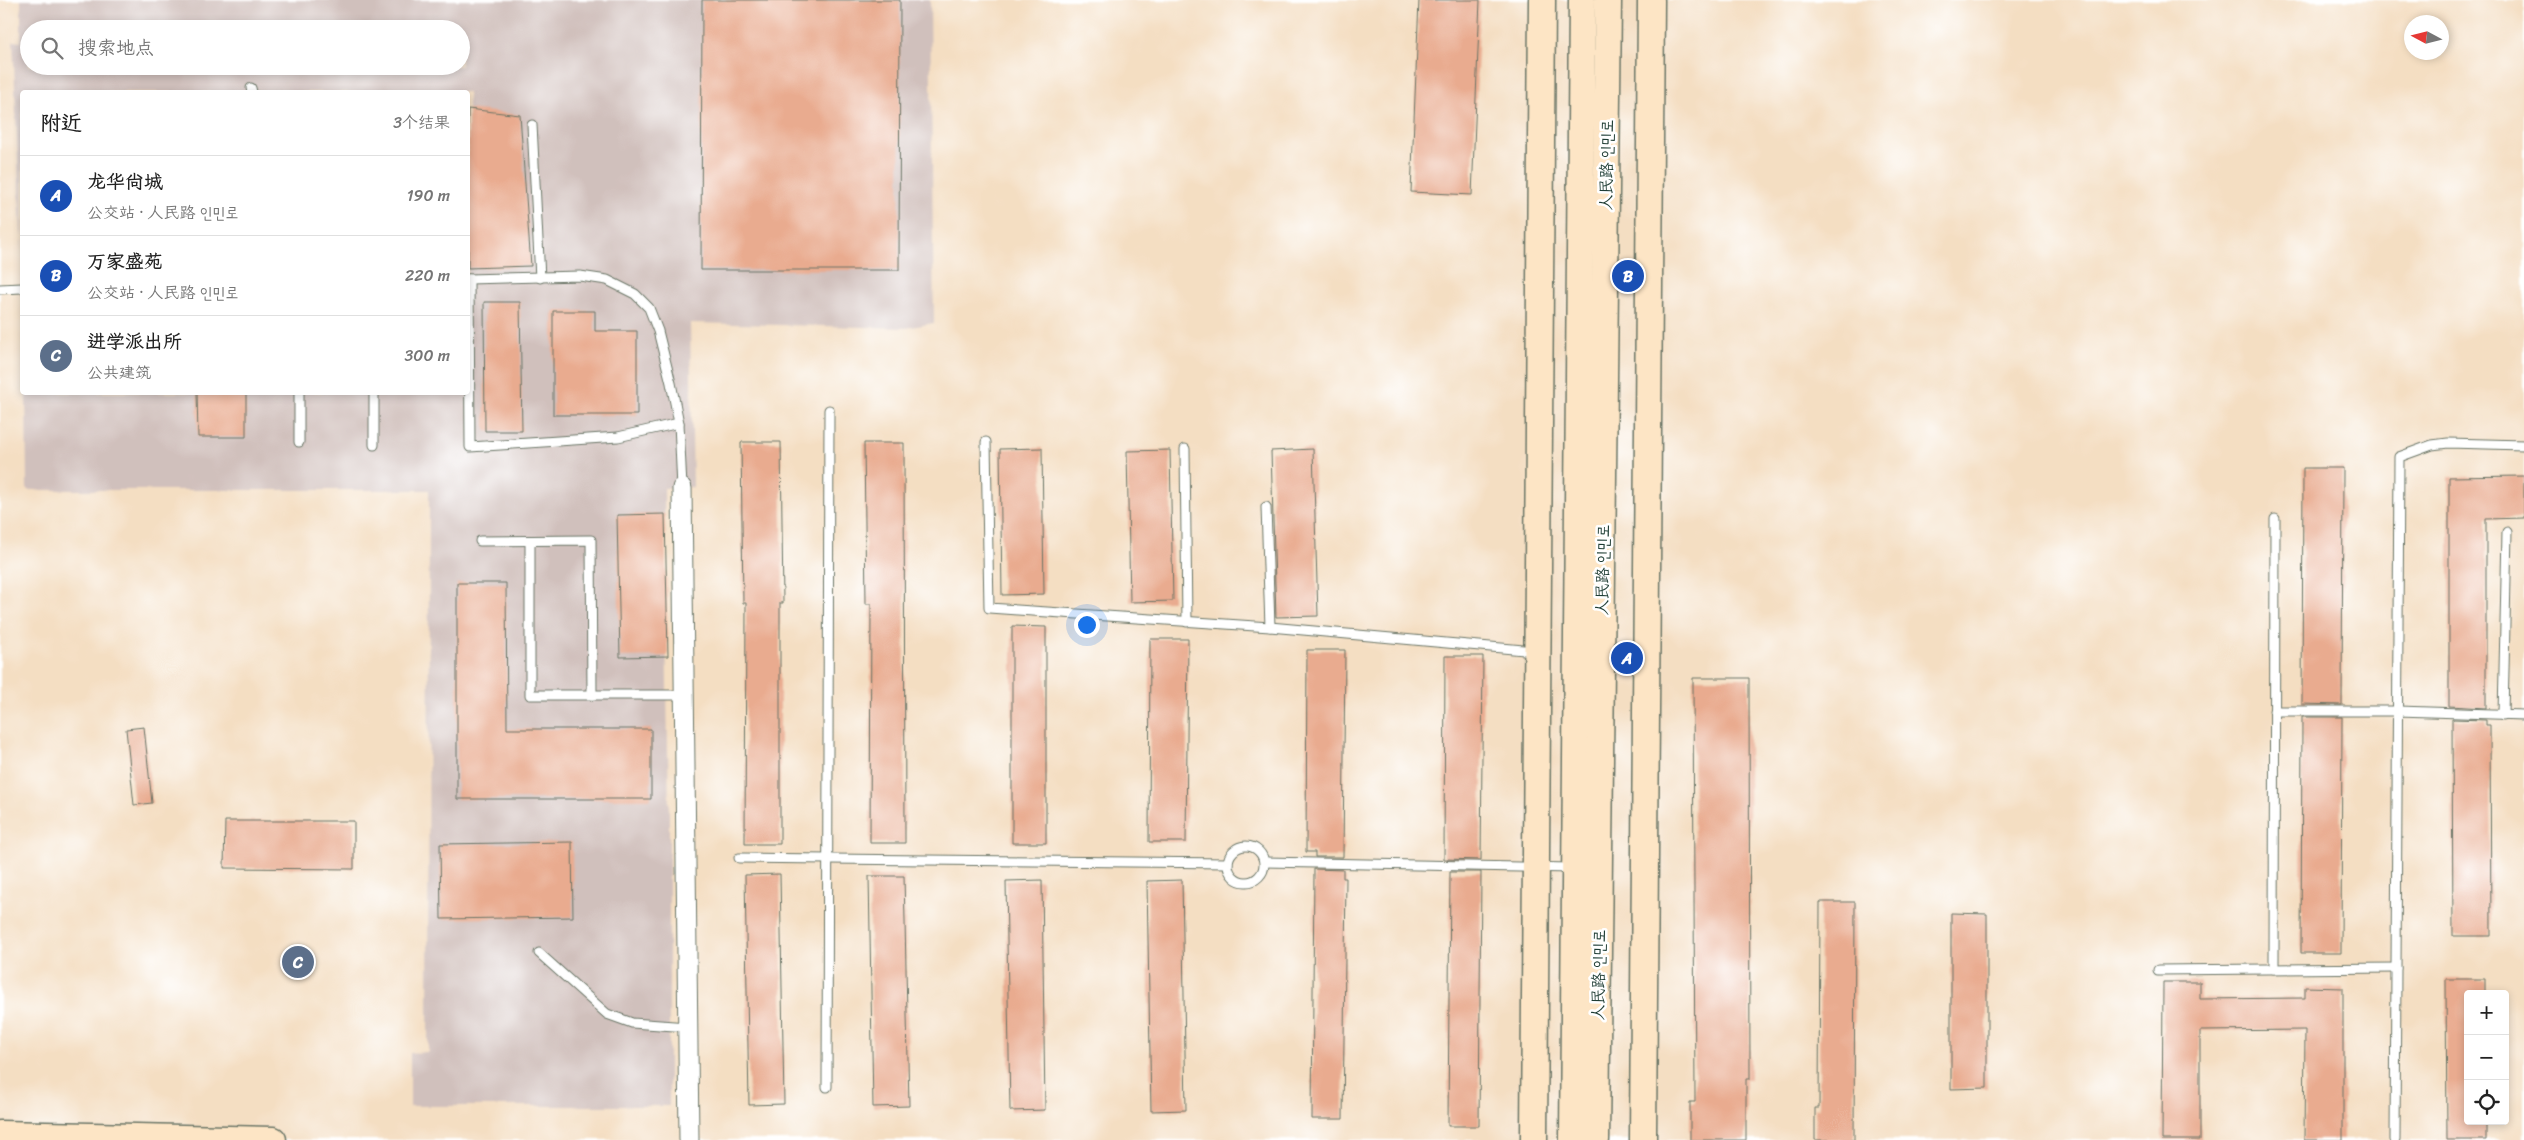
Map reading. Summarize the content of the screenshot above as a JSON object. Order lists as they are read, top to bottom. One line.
{"streets":{"street":["人民路 인민로"]},"north":"left","page":{"search":"搜索地点","heading":["附近","3个结果"],"list":[{"mark":"A","name":"龙华尚城","note":"公交站 · 人民路 인민로","value":"190 m"},{"mark":"B","name":"万家盛苑","note":"公交站 · 人民路 인민로","value":"220 m"},{"mark":"C","name":"进学派出所","note":"公共建筑","value":"300 m"}],"pins":["B","A","C"],"map_buttons":["+","−"]}}
